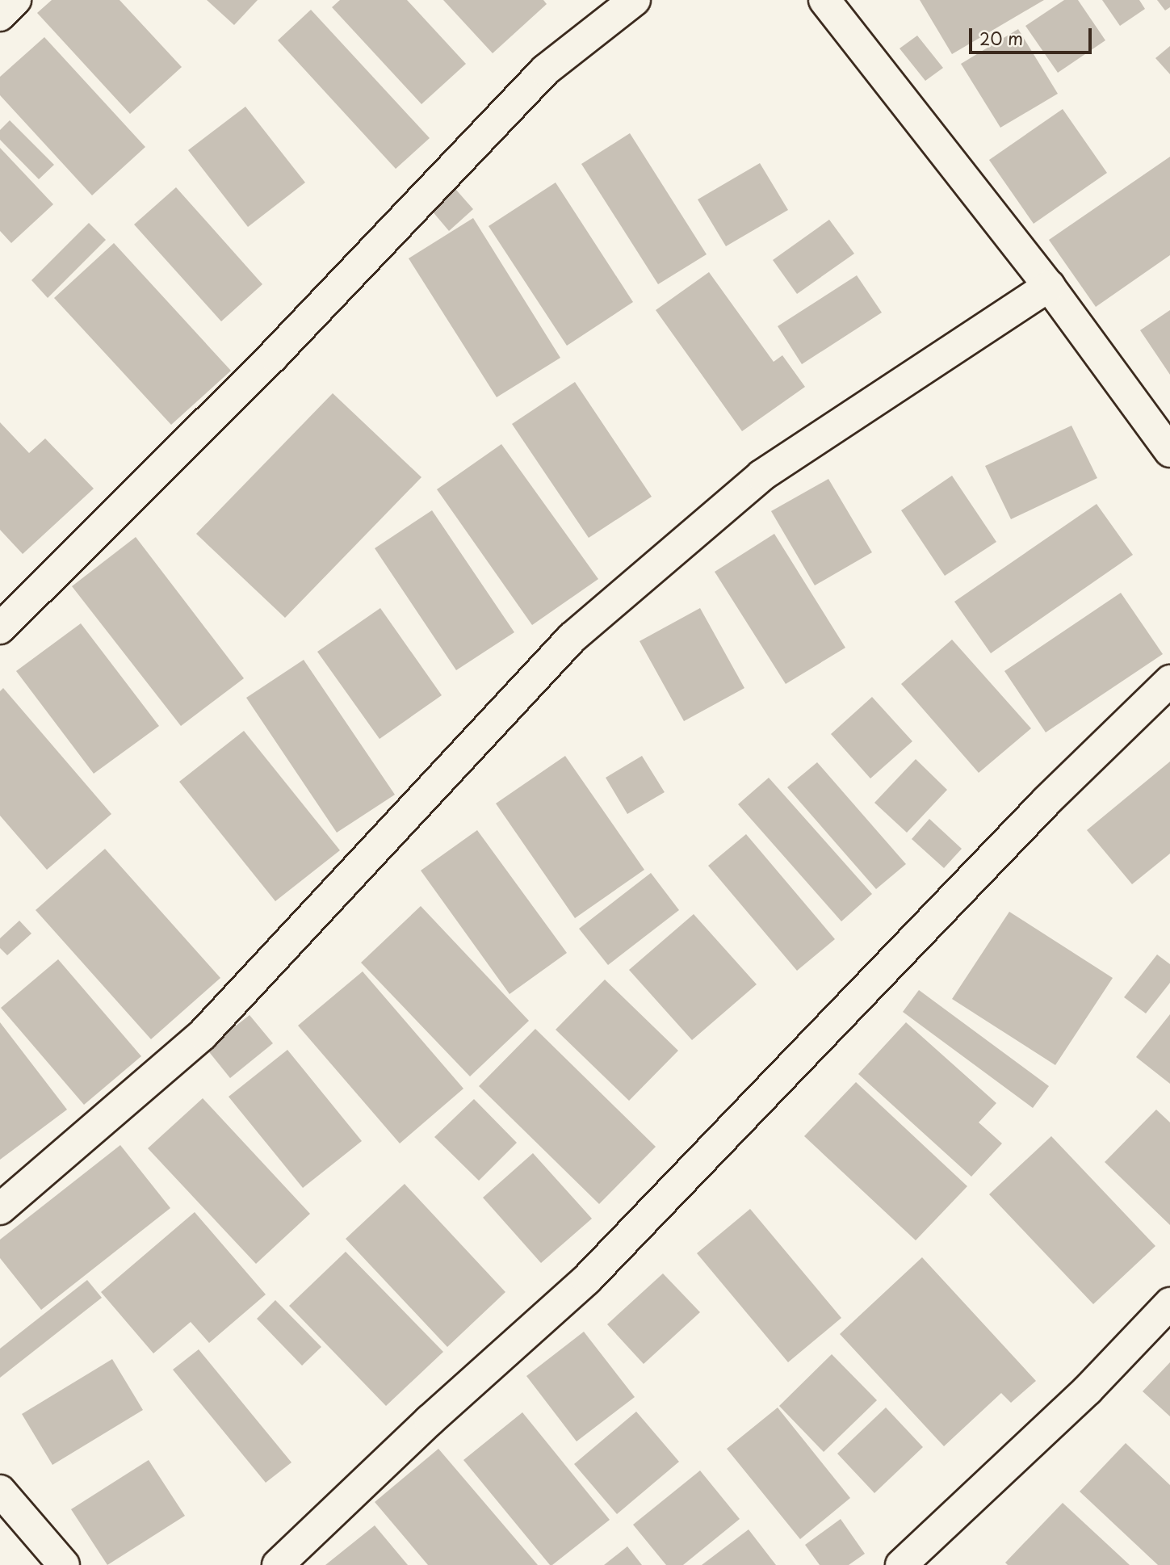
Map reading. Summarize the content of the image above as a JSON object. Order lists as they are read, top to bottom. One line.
{"scale_bar":"20 m"}
